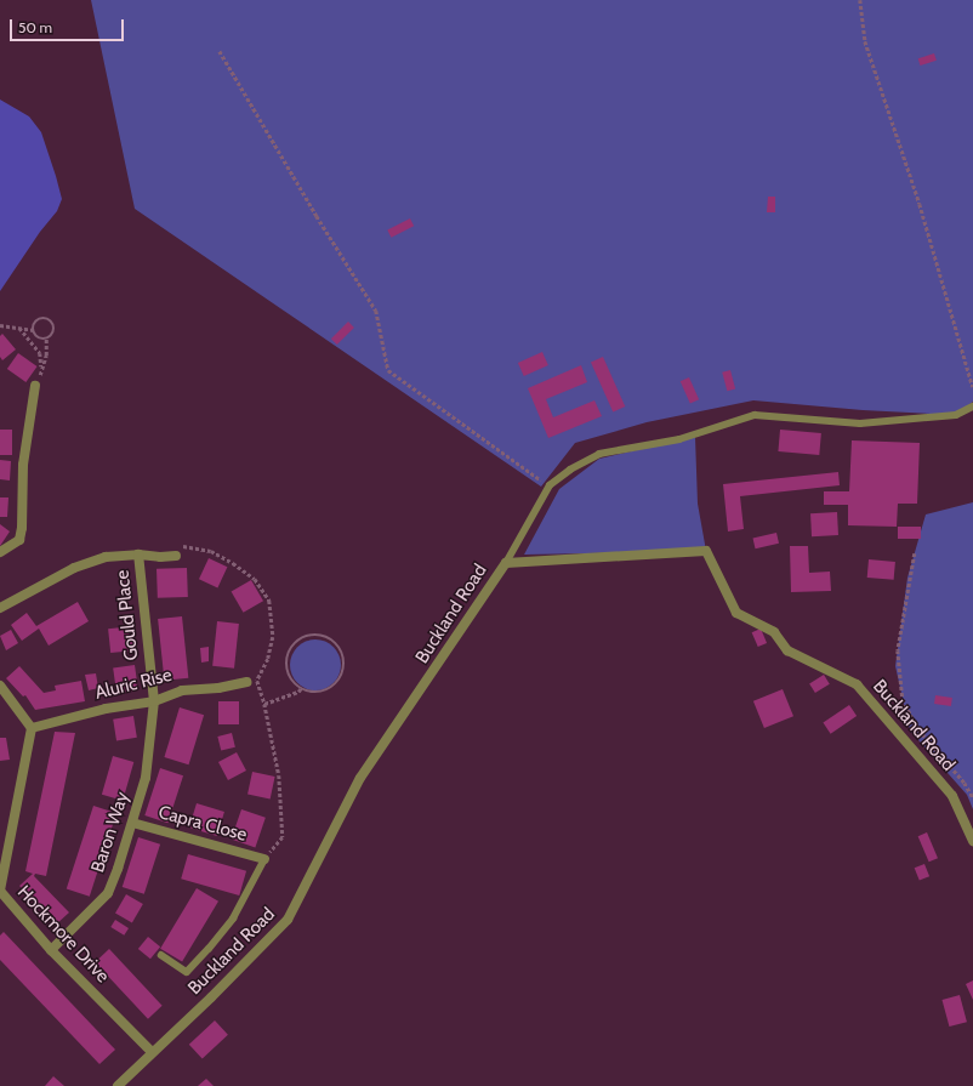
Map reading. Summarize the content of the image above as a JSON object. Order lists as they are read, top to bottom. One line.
{"streets":{"street":["Buckland Road","Gould Place","Aluric Rise","Capra Close","Baron Way","Hockmore Drive"]},"crossings":[["Buckland Road","Hockmore Drive"],["Gould Place","Aluric Rise"],["Gould Place","Baron Way"],["Aluric Rise","Baron Way"],["Aluric Rise","Hockmore Drive"],["Capra Close","Baron Way"],["Baron Way","Hockmore Drive"]],"scale_bar":"50 m"}
